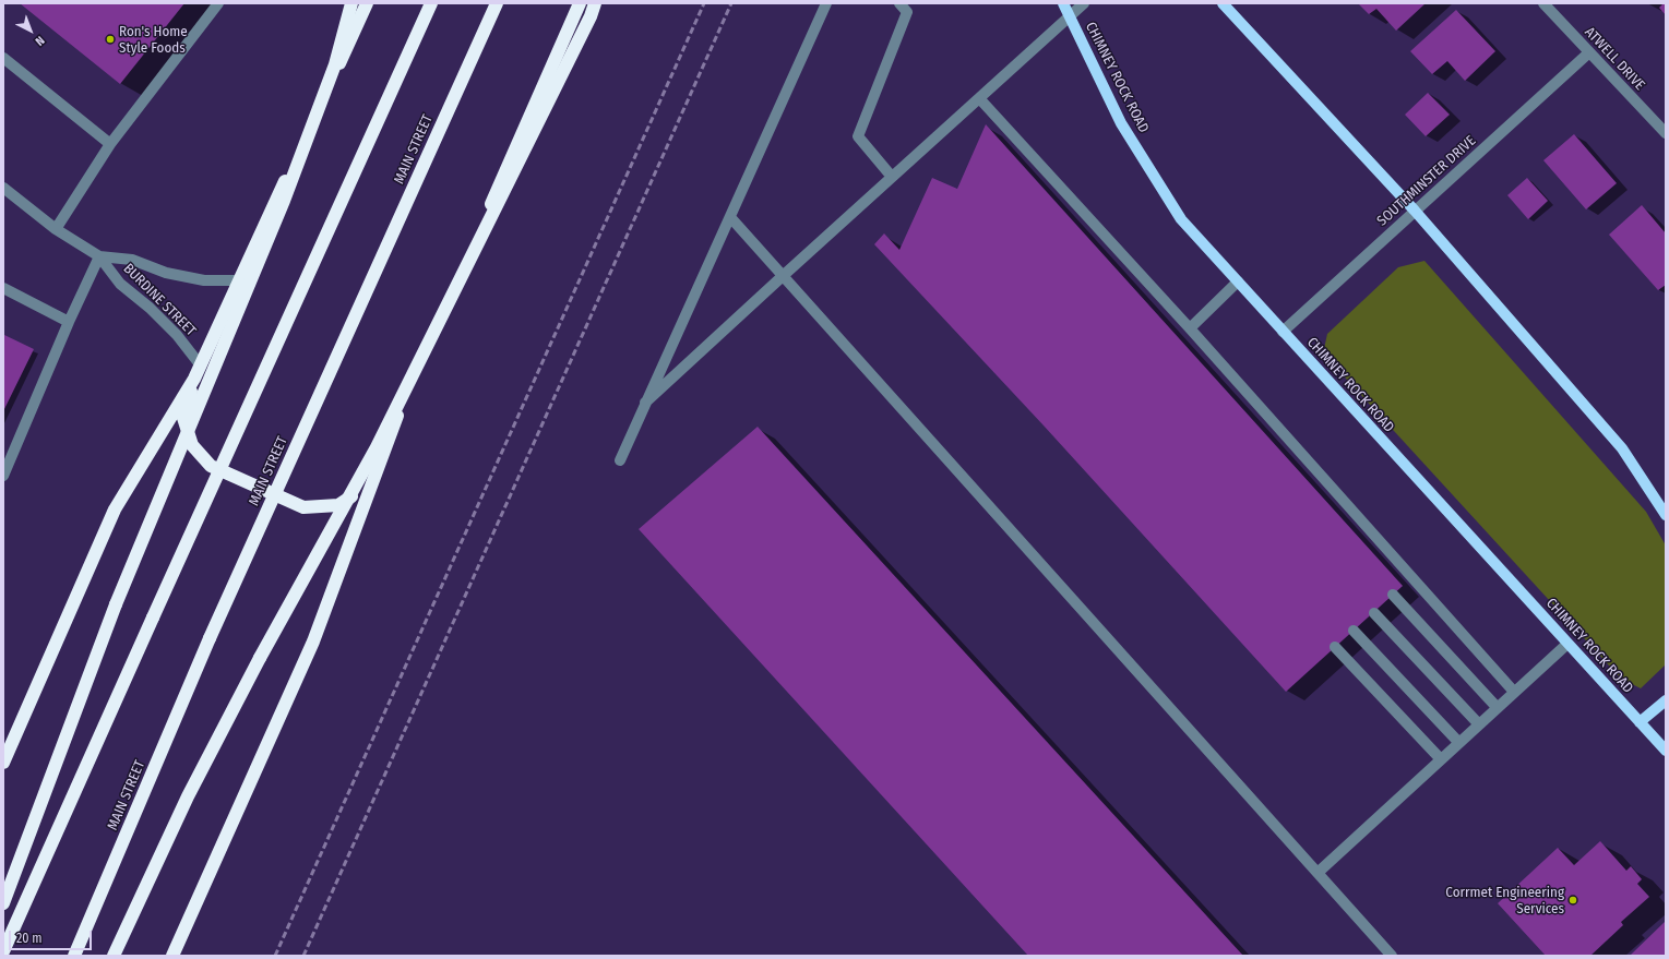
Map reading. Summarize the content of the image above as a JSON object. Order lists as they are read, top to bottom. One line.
{"streets":{"highway":["MAIN STREET"],"main road":["CHIMNEY ROCK ROAD"],"street":["ATWELL DRIVE","SOUTHMINSTER DRIVE","BURDINE STREET"]},"crossings":[["ATWELL DRIVE","SOUTHMINSTER DRIVE"],["CHIMNEY ROCK ROAD","SOUTHMINSTER DRIVE"]],"places":["Ron's Home Style Foods","Corrmet Engineering Services"],"scale_bar":"20 m","north":"bottom right"}
